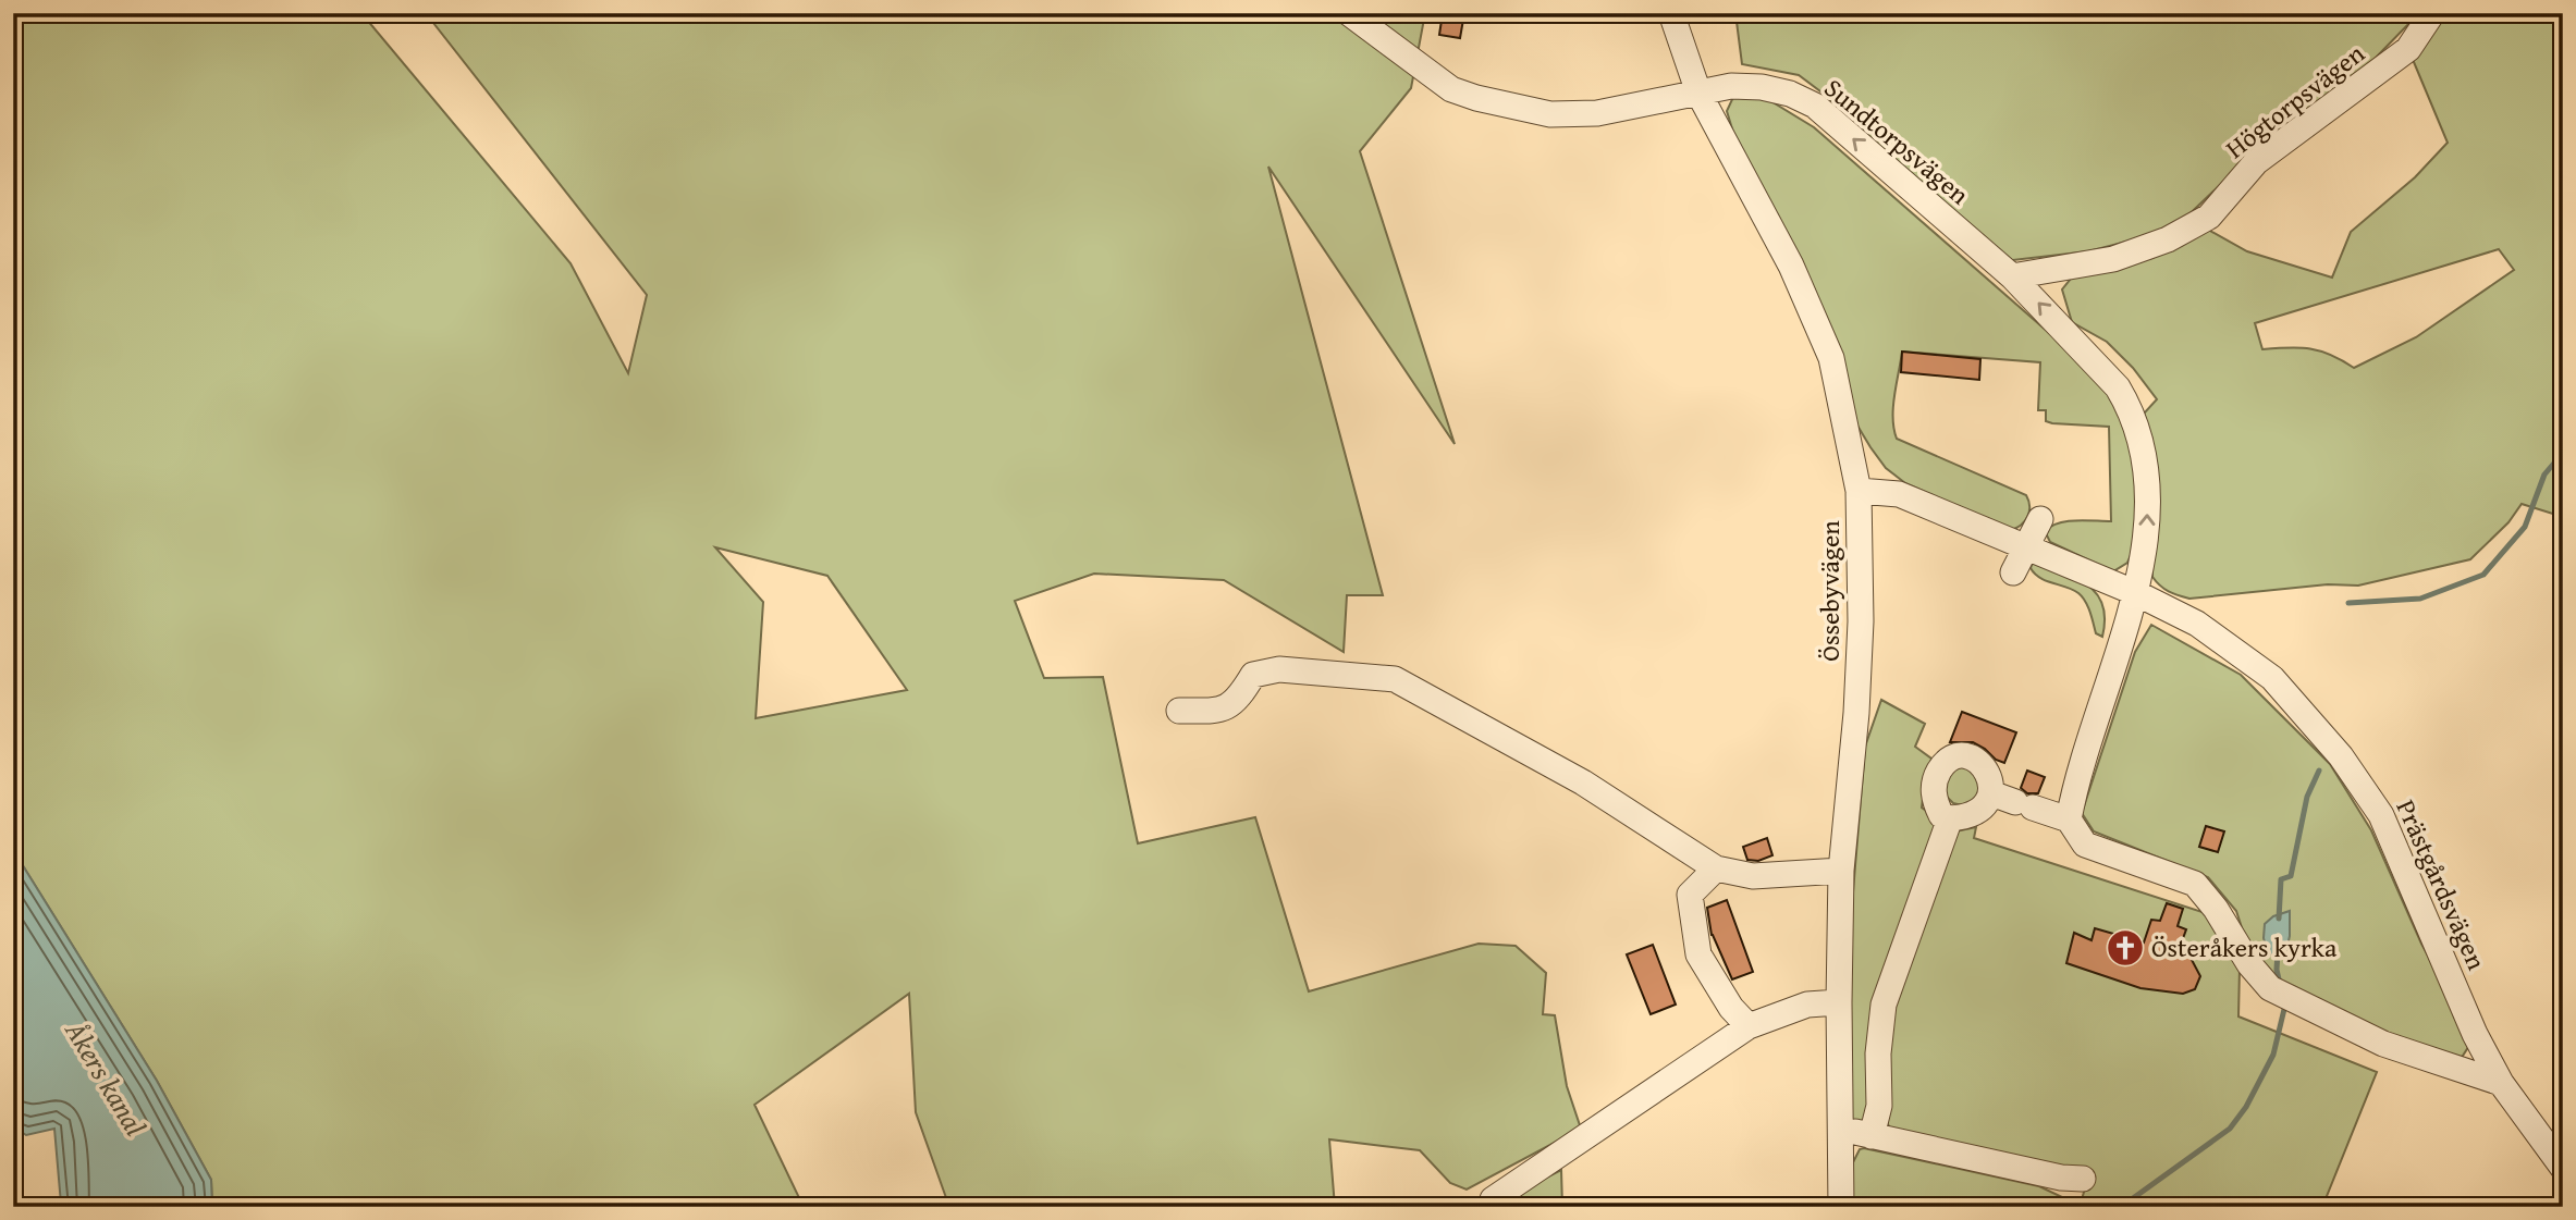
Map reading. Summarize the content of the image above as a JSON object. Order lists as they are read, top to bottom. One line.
{"streets":{"street":["Högtorpsvägen","Sundtorpsvägen","Össebyvägen","Prästgårdsvägen"]},"crossings":[["Högtorpsvägen","Sundtorpsvägen"],["Sundtorpsvägen","Össebyvägen"],["Sundtorpsvägen","Prästgårdsvägen"],["Össebyvägen","Prästgårdsvägen"]],"one_way":["Sundtorpsvägen"],"water":["Åkers kanal"],"places":{"church":["Österåkers kyrka"]}}
